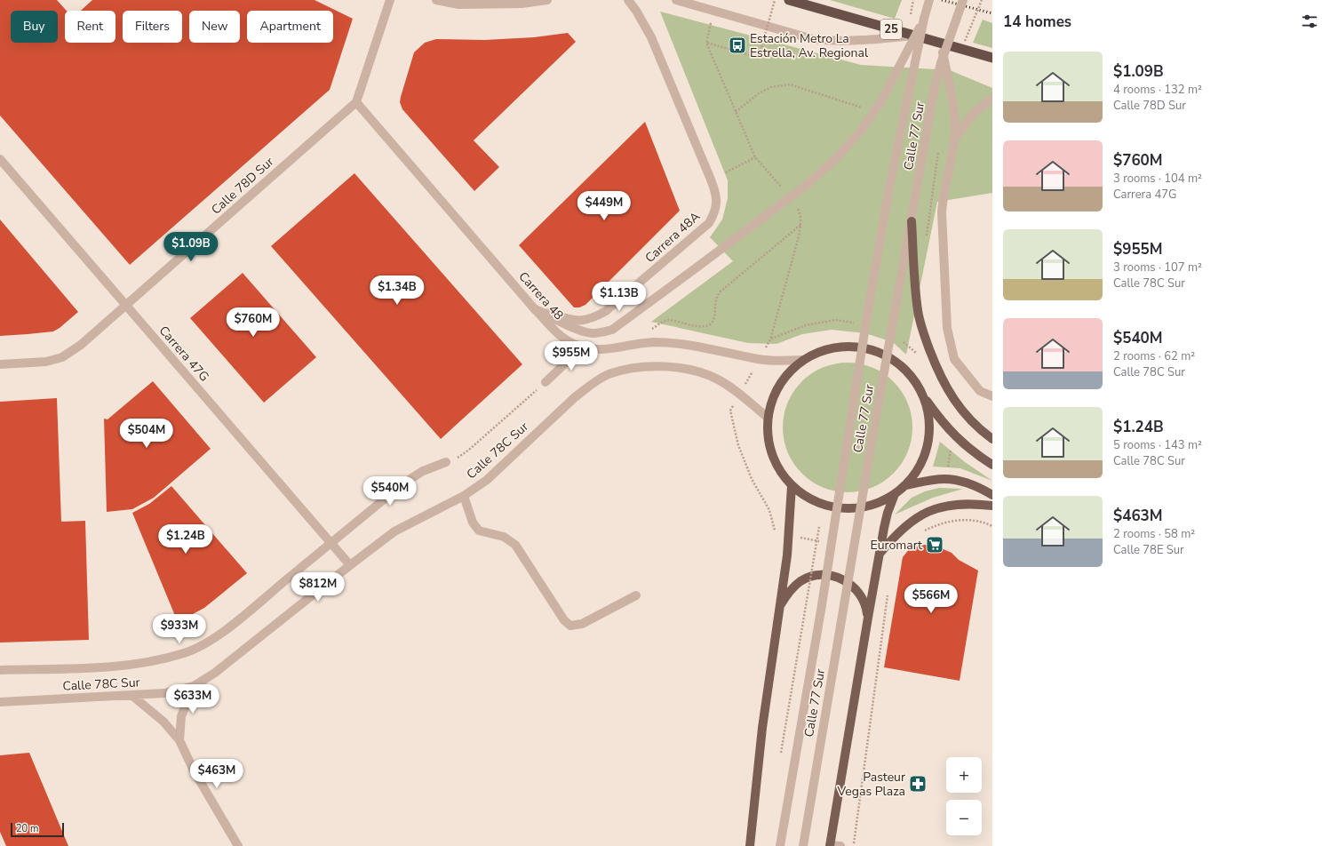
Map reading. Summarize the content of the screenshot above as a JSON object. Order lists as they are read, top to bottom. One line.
{"streets":{"highway":["25"],"street":["Calle 77 Sur","Calle 78D Sur","Carrera 48A","Carrera 48","Carrera 47G","Calle 78C Sur"]},"crossings":[["Calle 78D Sur","Carrera 48"],["Calle 78D Sur","Carrera 47G"],["Carrera 48A","Carrera 48"],["Carrera 47G","Calle 78C Sur"]],"places":{"bus stop":["Estación Metro La Estrella, Av. Regional"],"supermarket":["Euromart"],"pharmacy":["Pasteur Vegas Plaza"]},"scale_bar":"20 m","page":{"heading":"14 homes","chip":["Buy","Rent","Filters","New","Apartment"],"list":[{"name":"$1.09B","note":"4 rooms · 132 m² · Calle 78D Sur"},{"name":"$760M","note":"3 rooms · 104 m² · Carrera 47G"},{"name":"$955M","note":"3 rooms · 107 m² · Calle 78C Sur"},{"name":"$540M","note":"2 rooms · 62 m² · Calle 78C Sur"},{"name":"$1.24B","note":"5 rooms · 143 m² · Calle 78C Sur"},{"name":"$463M","note":"2 rooms · 58 m² · Calle 78E Sur"}],"price":["$449M","$1.09B","$1.34B","$1.13B","$760M","$955M","$504M","$540M","$1.24B","$812M","$566M","$933M","$633M","$463M"],"map_buttons":["+","−"],"scale":"20 m"}}
